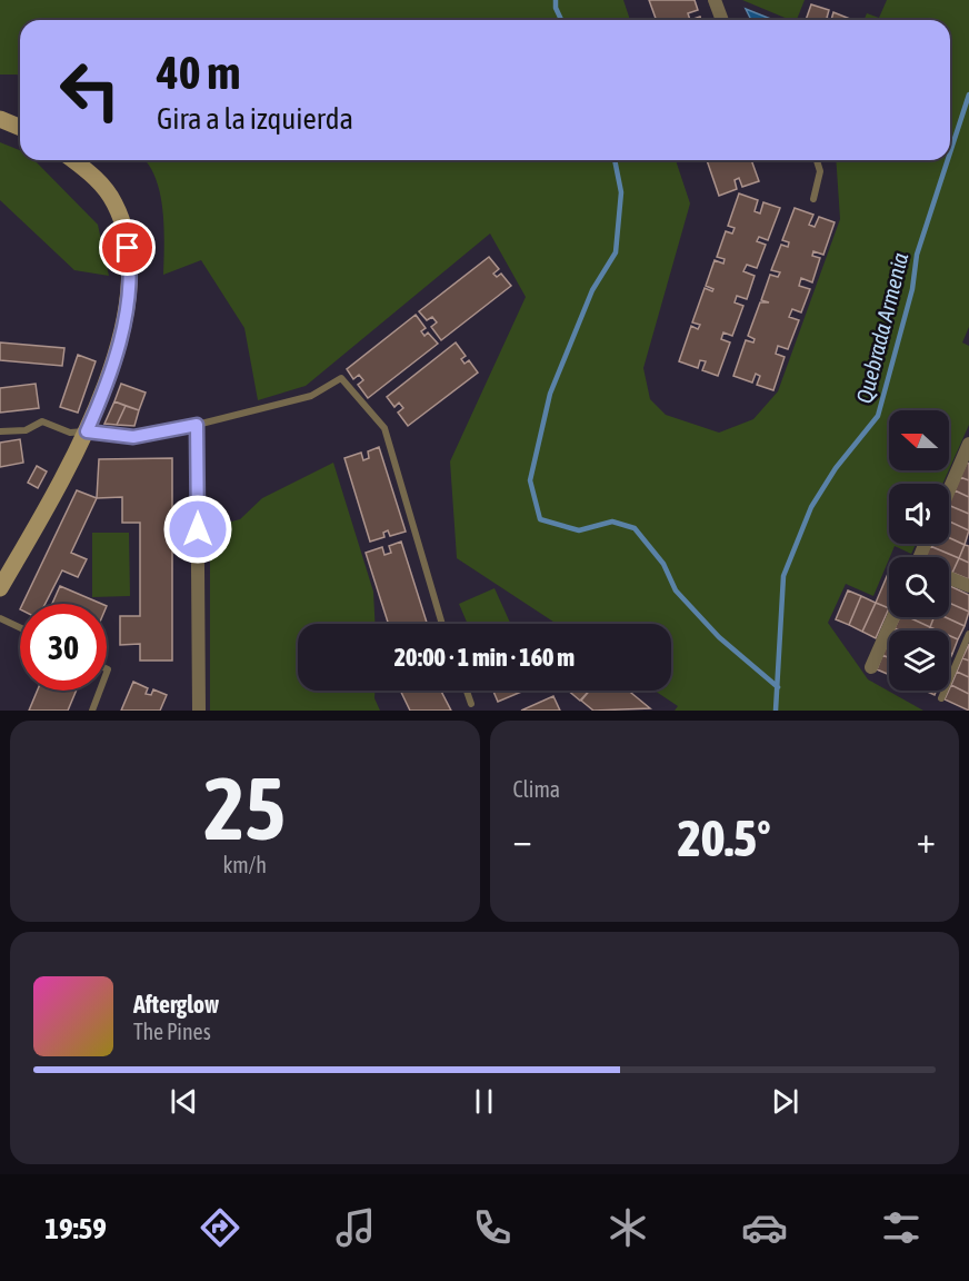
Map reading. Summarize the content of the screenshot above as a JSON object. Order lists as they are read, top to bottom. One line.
{"water":["Quebrada Armenia"],"north":"left","page":{"turn":["40 m","Gira a la izquierda"],"limit":"30","trip":"20:00 · 1 min · 160 m","tile":[["25","km/h"],"Clima"],"heat":["−","20.5°","+"],"song":["Afterglow","The Pines"],"tabs":"19:59"}}
